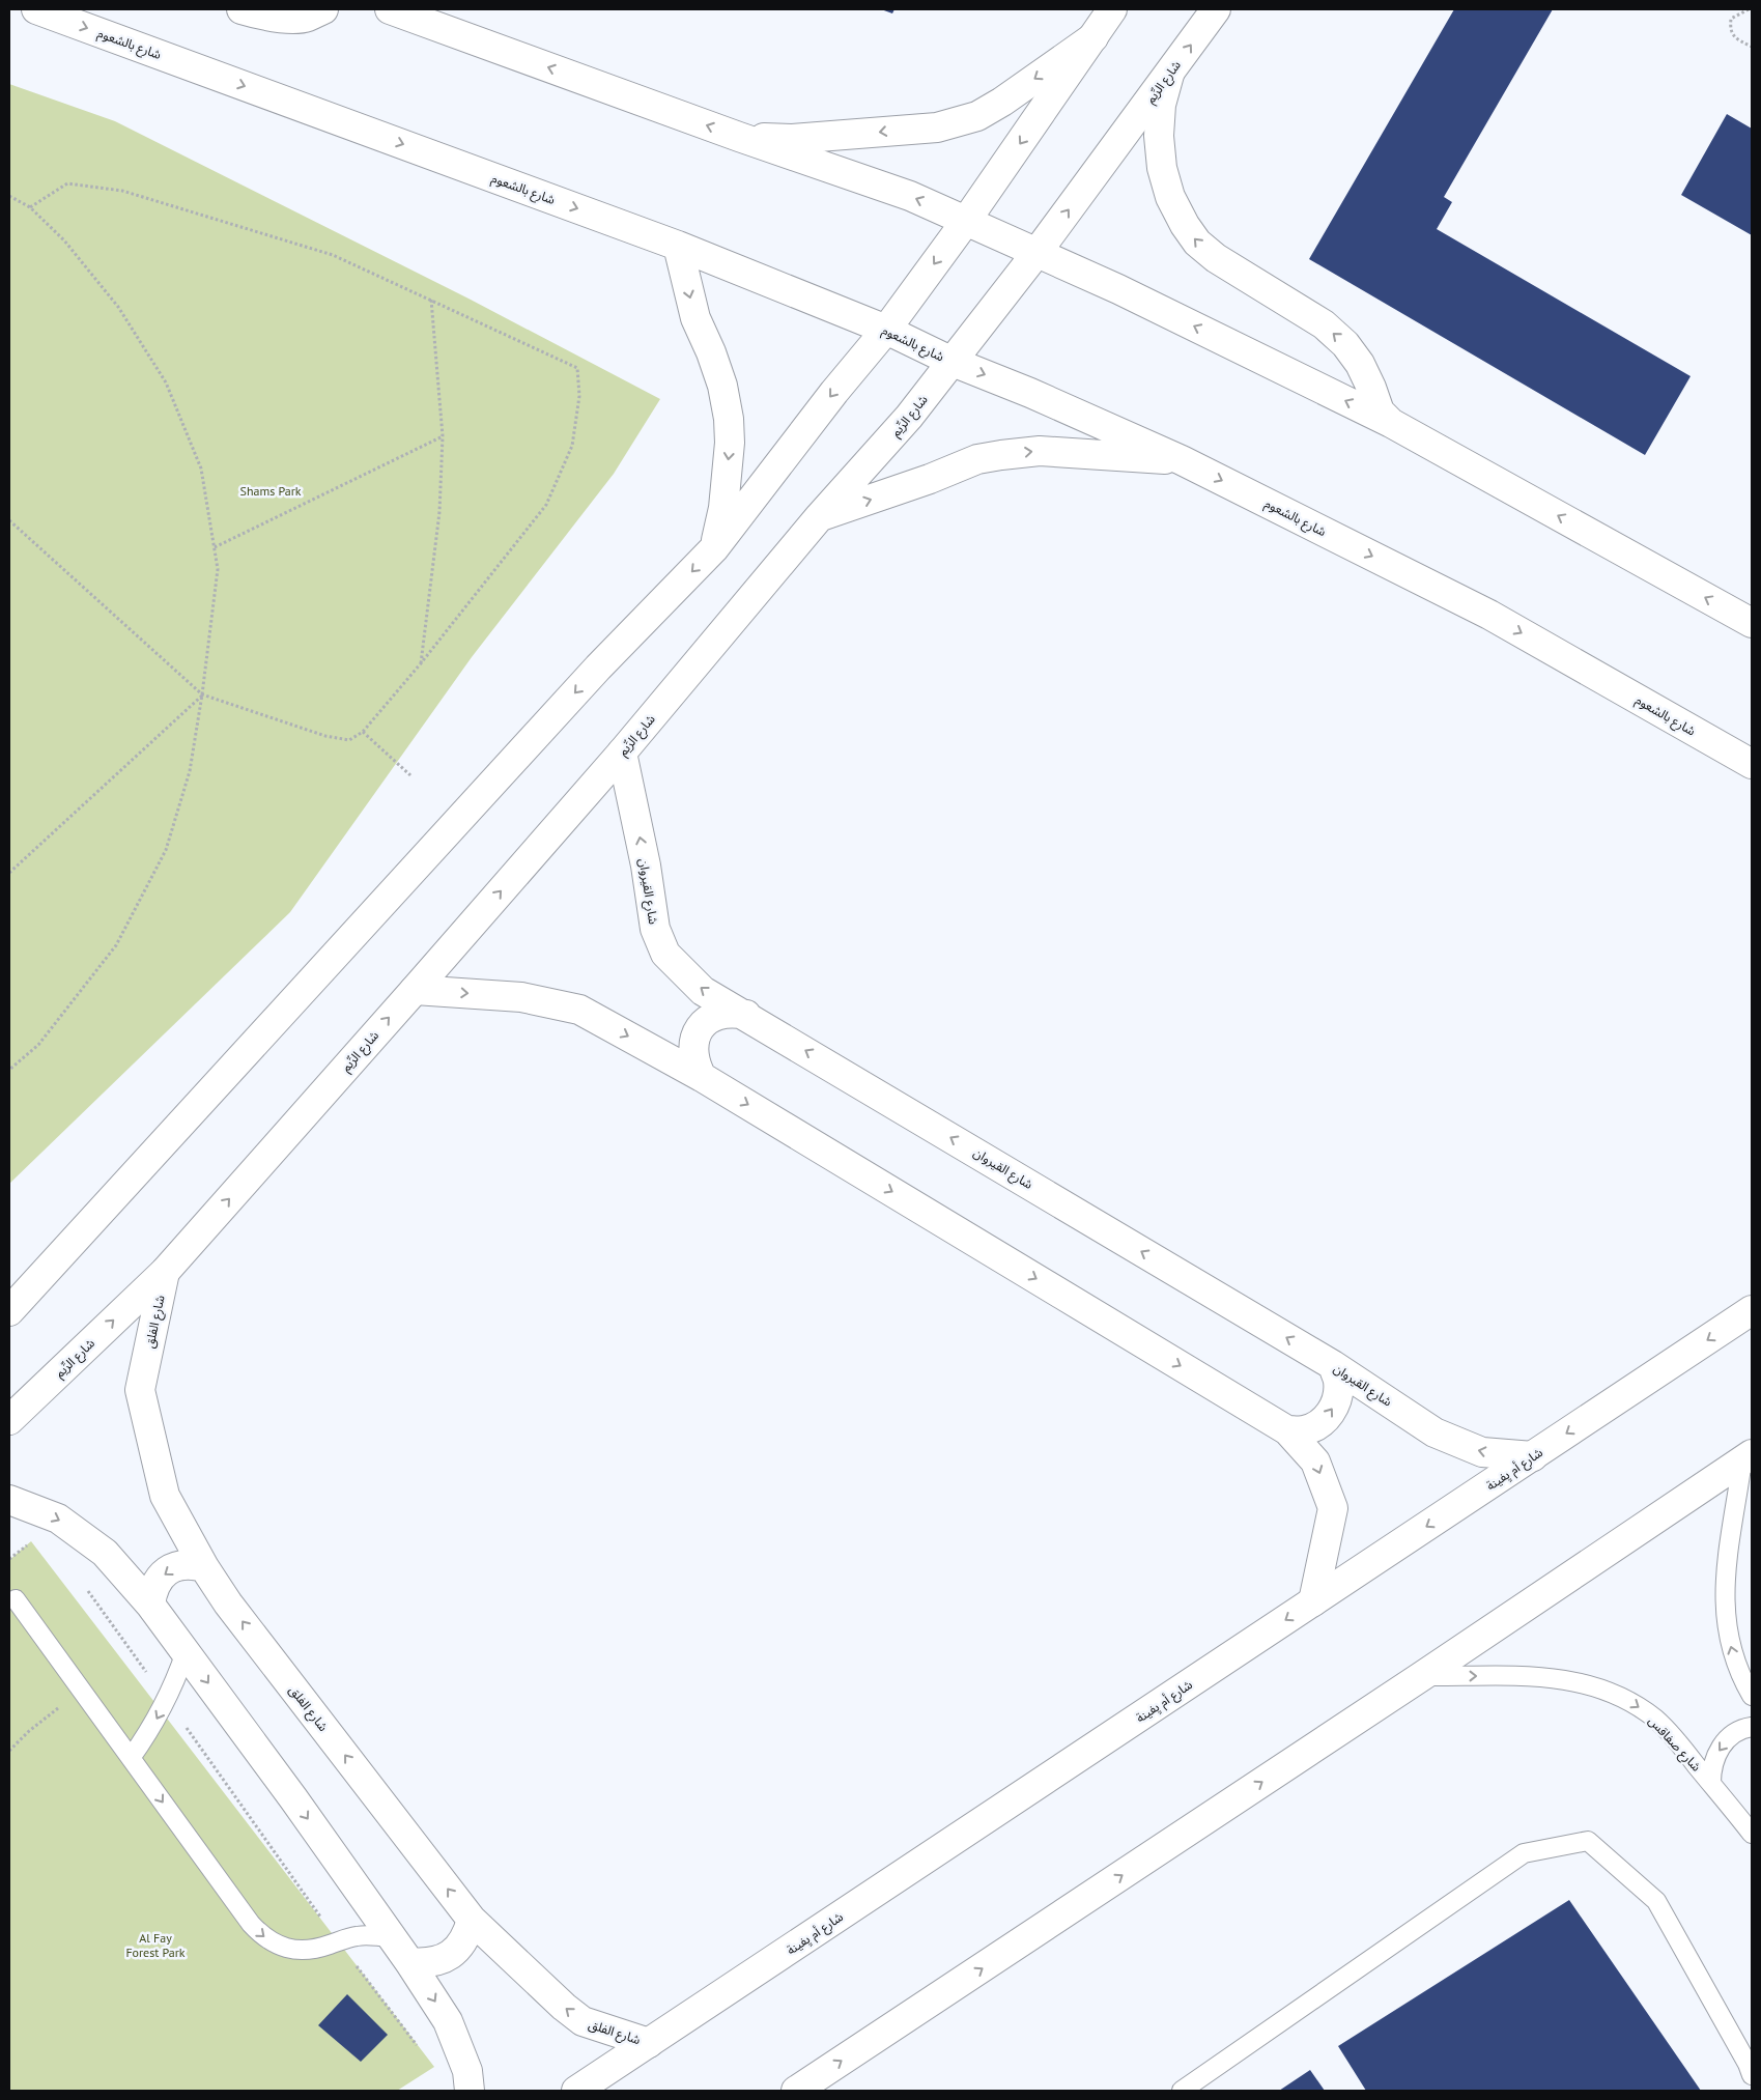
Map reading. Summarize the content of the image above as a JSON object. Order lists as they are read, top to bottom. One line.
{"streets":{"main road":["شارع بالشعوم","شارع الرِّيم","شارع القيروان","شارع الفلق","شارع أم يِفينة"],"lane":["شارع صفاقس"]},"crossings":[["شارع بالشعوم","شارع الرِّيم"],["شارع الرِّيم","شارع القيروان"],["شارع الرِّيم","شارع الفلق"],["شارع القيروان","شارع أم يِفينة"],["شارع الفلق","شارع أم يِفينة"]],"one_way":["شارع صفاقس"],"parks":["Shams Park","Al Fay Forest Park"]}
